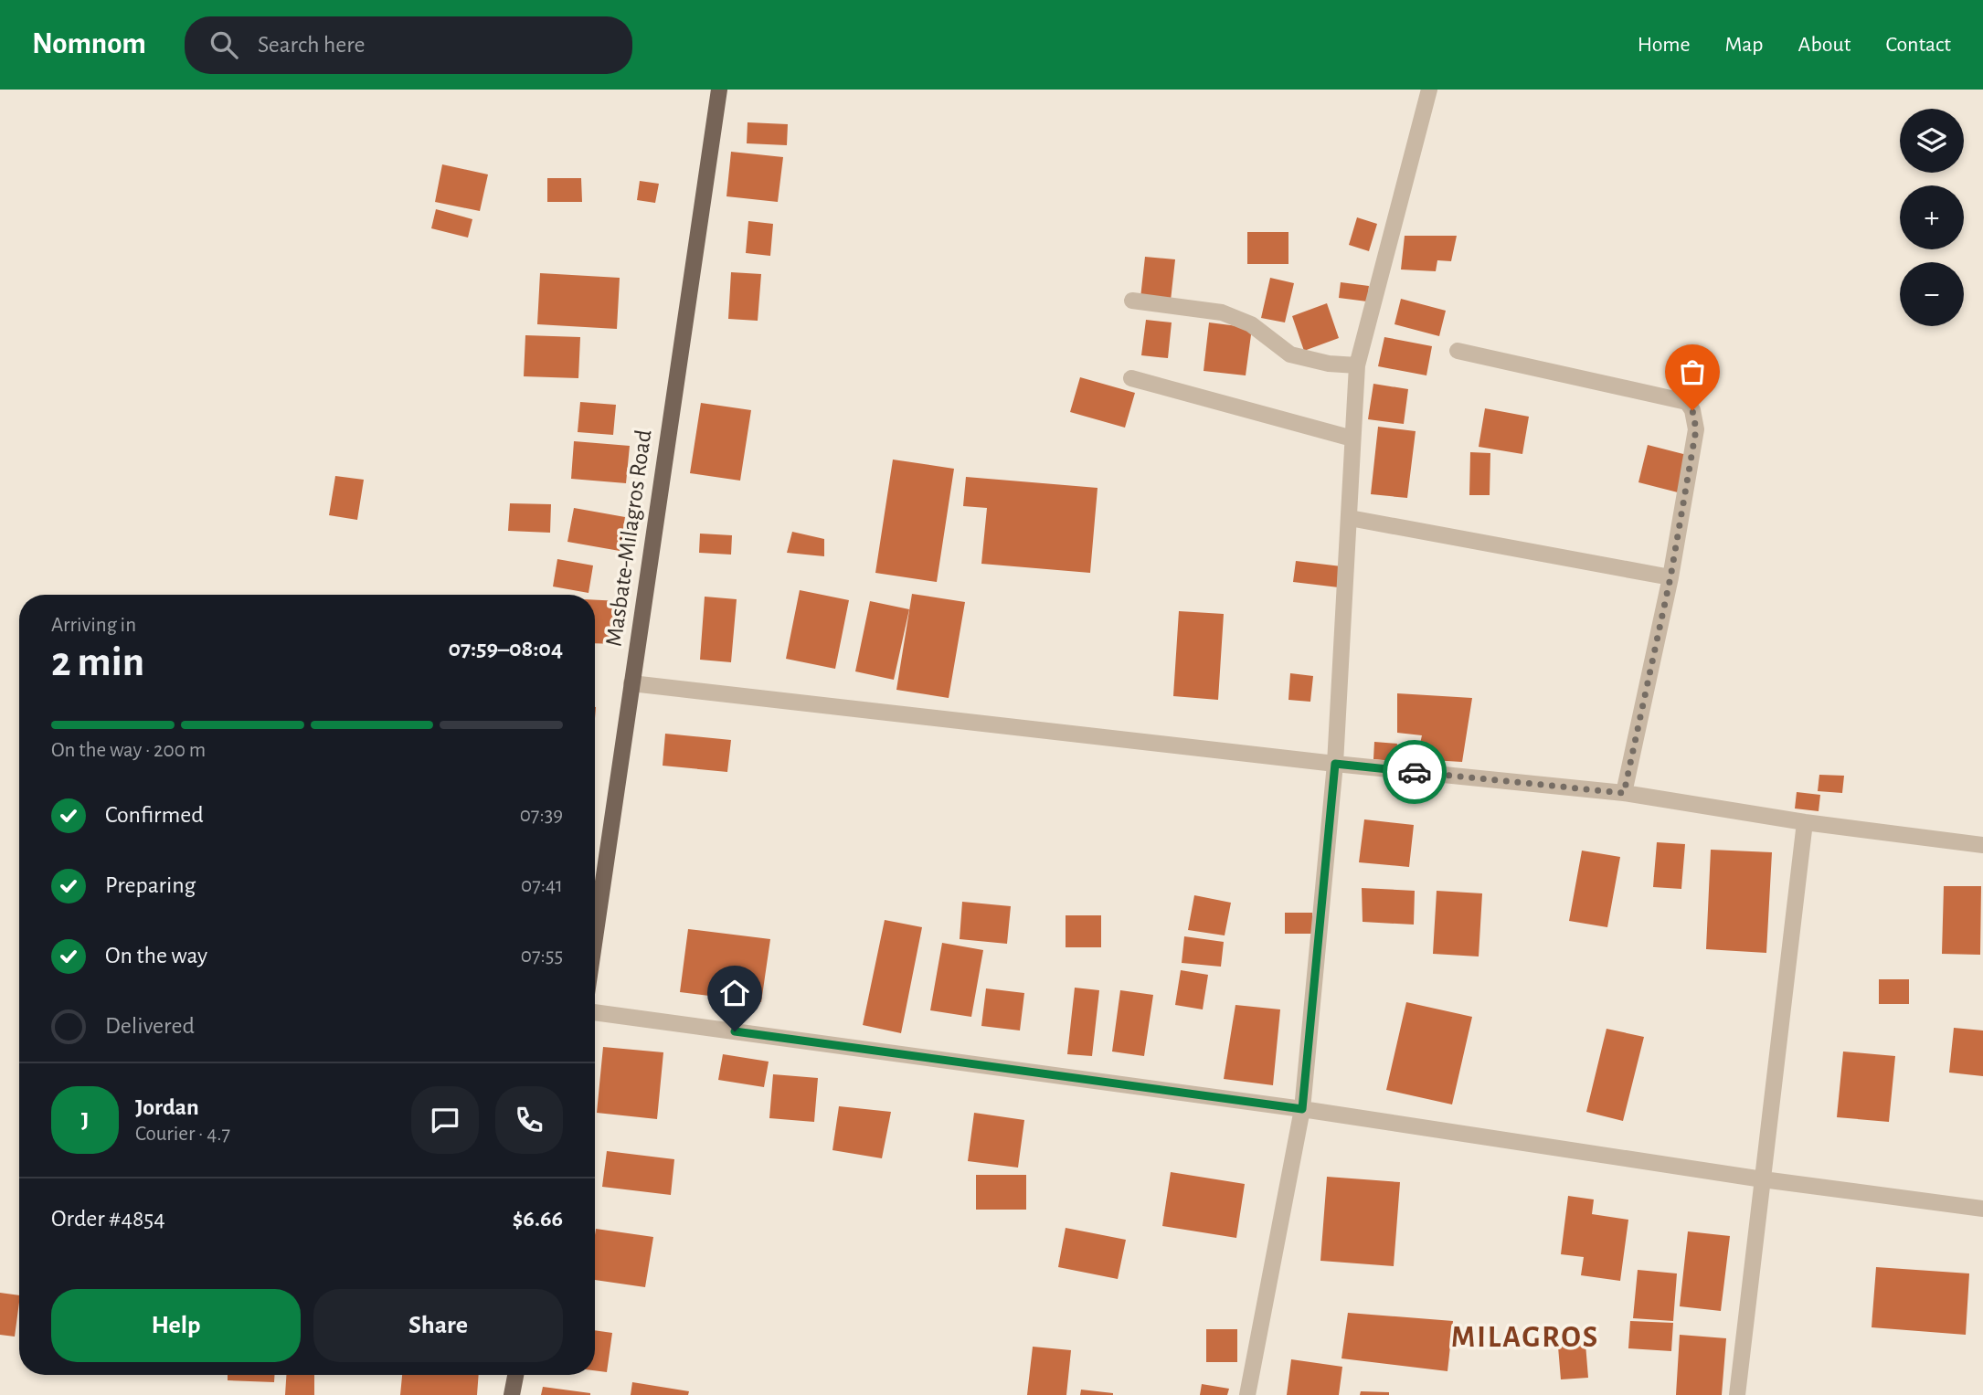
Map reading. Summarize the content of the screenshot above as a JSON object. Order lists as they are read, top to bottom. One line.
{"streets":{"main road":["Masbate-Milagros Road"]},"districts":["MILAGROS"],"page":{"header":"Nomnom","search":"Search here","nav":["Home","Map","About","Contact"],"map_buttons":["+","−"],"heading":["2 min","Arriving in","07:59–08:04"],"panel":["Jordan","Courier · 4.7","Order #4854","$6.66"],"bar":"On the way · 200 m","list":[["Confirmed","07:39"],["Preparing","07:41"],["On the way","07:55"],"Delivered"],"round":"J","buttons":["Help","Share"]}}
